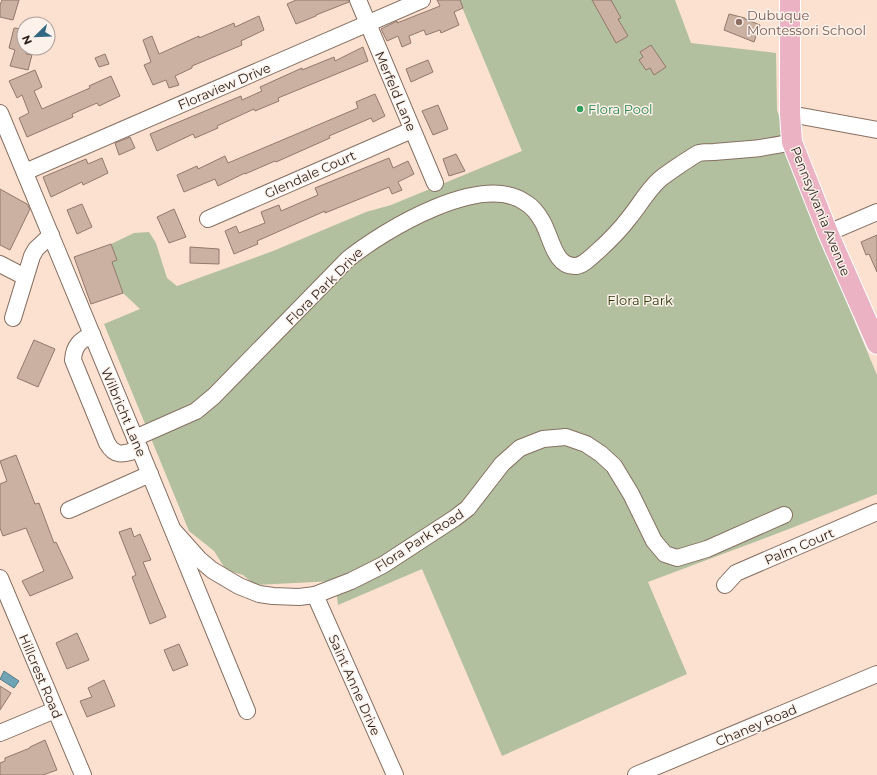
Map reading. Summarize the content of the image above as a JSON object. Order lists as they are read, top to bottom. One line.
{"streets":{"main road":["Pennsylvania Avenue"],"street":["Floraview Drive","Merfeld Lane","Glendale Court","Flora Park Drive","Wilbricht Lane","Flora Park Road","Palm Court","Hillcrest Road","Saint Anne Drive","Chaney Road"]},"crossings":[["Floraview Drive","Merfeld Lane"],["Floraview Drive","Wilbricht Lane"],["Merfeld Lane","Glendale Court"],["Pennsylvania Avenue","Flora Park Drive"],["Flora Park Drive","Wilbricht Lane"],["Wilbricht Lane","Flora Park Road"],["Flora Park Road","Saint Anne Drive"]],"parks":["Flora Park"],"places":["Dubuque Montessori School","Flora Pool"],"north":"bottom left"}
